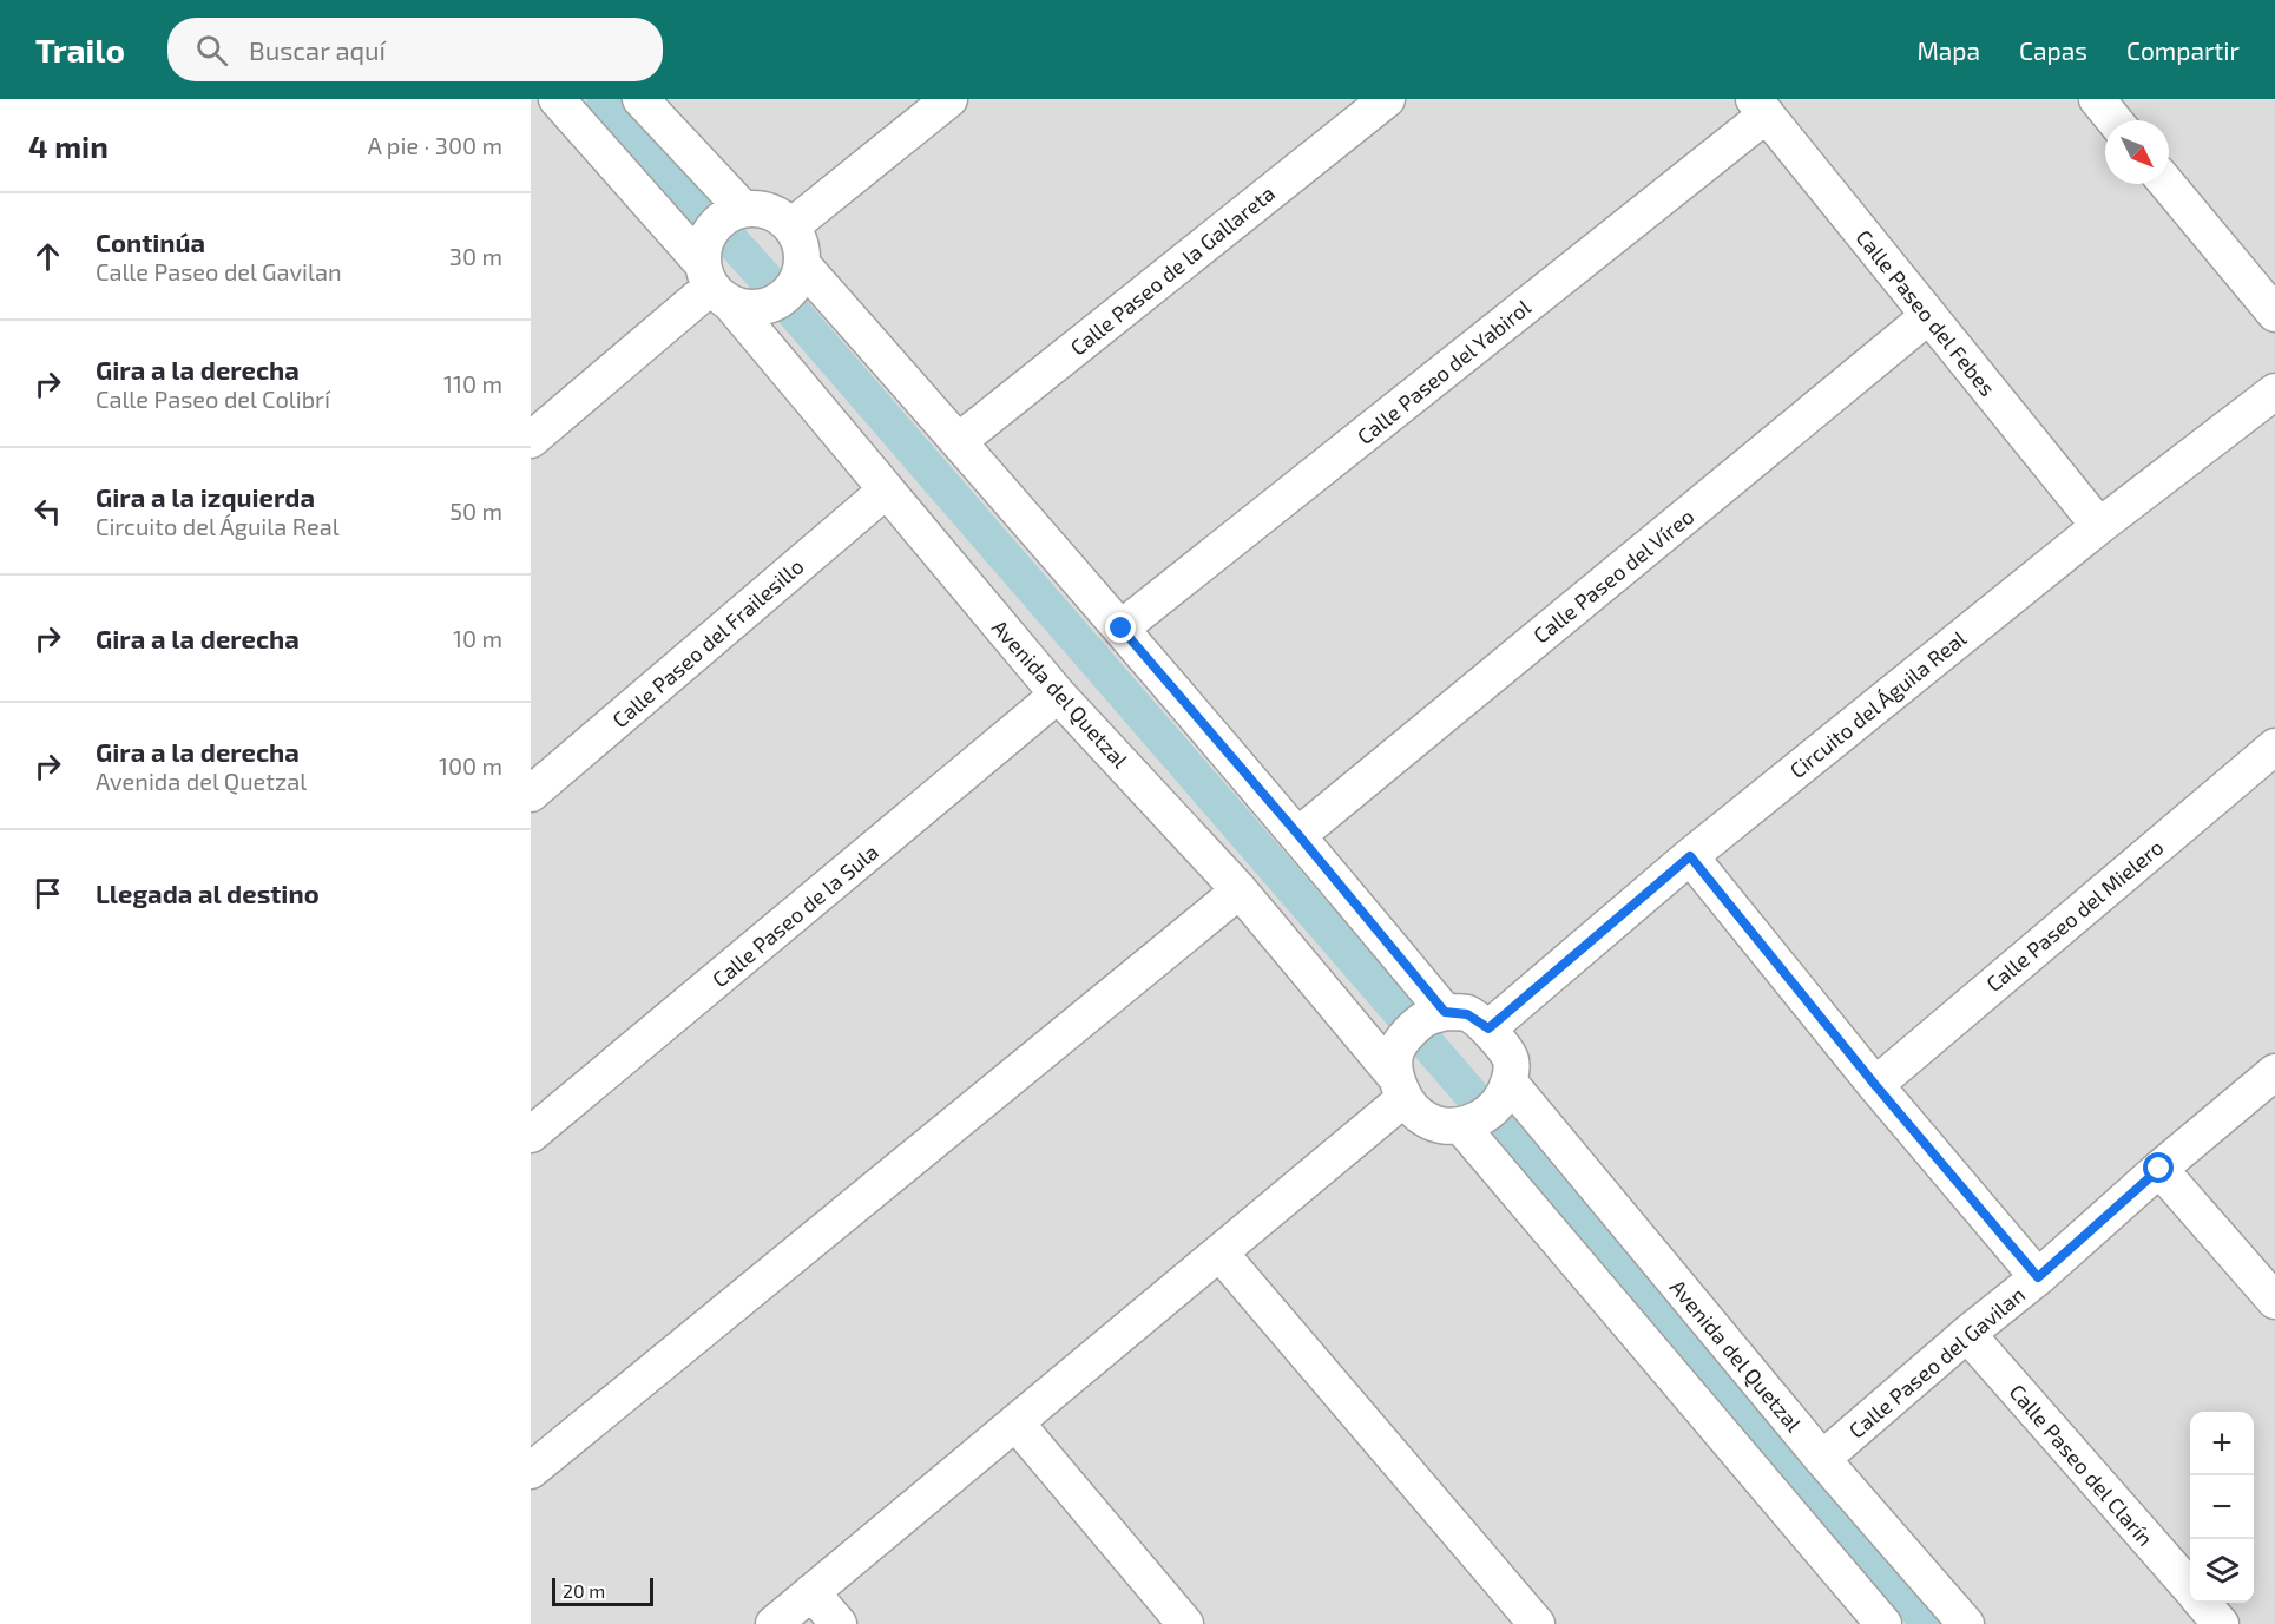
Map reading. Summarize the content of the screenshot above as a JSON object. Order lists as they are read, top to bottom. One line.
{"streets":{"street":["Calle Paseo de la Gallareta","Calle Paseo del Febes","Calle Paseo del Yabirol","Calle Paseo del Víreo","Calle Paseo del Frailesillo","Avenida del Quetzal","Circuito del Águila Real","Calle Paseo de la Sula","Calle Paseo del Mielero","Calle Paseo del Gavilan","Calle Paseo del Clarín"]},"crossings":[["Calle Paseo del Febes","Calle Paseo del Yabirol"],["Calle Paseo del Febes","Calle Paseo del Víreo"],["Calle Paseo del Febes","Circuito del Águila Real"],["Calle Paseo del Frailesillo","Avenida del Quetzal"],["Avenida del Quetzal","Circuito del Águila Real"],["Avenida del Quetzal","Calle Paseo de la Sula"],["Avenida del Quetzal","Calle Paseo del Gavilan"],["Calle Paseo del Gavilan","Calle Paseo del Clarín"]],"scale_bar":"20 m","north":"bottom right","page":{"header":"Trailo","search":"Buscar aquí","nav":["Mapa","Capas","Compartir"],"heading":["4 min","A pie · 300 m"],"list":[["Continúa","Calle Paseo del Gavilan","30 m"],["Gira a la derecha","Calle Paseo del Colibrí","110 m"],["Gira a la izquierda","Circuito del Águila Real","50 m"],["Gira a la derecha","10 m"],["Gira a la derecha","Avenida del Quetzal","100 m"],"Llegada al destino"],"map_buttons":["+","−"],"scale":"20 m"}}
